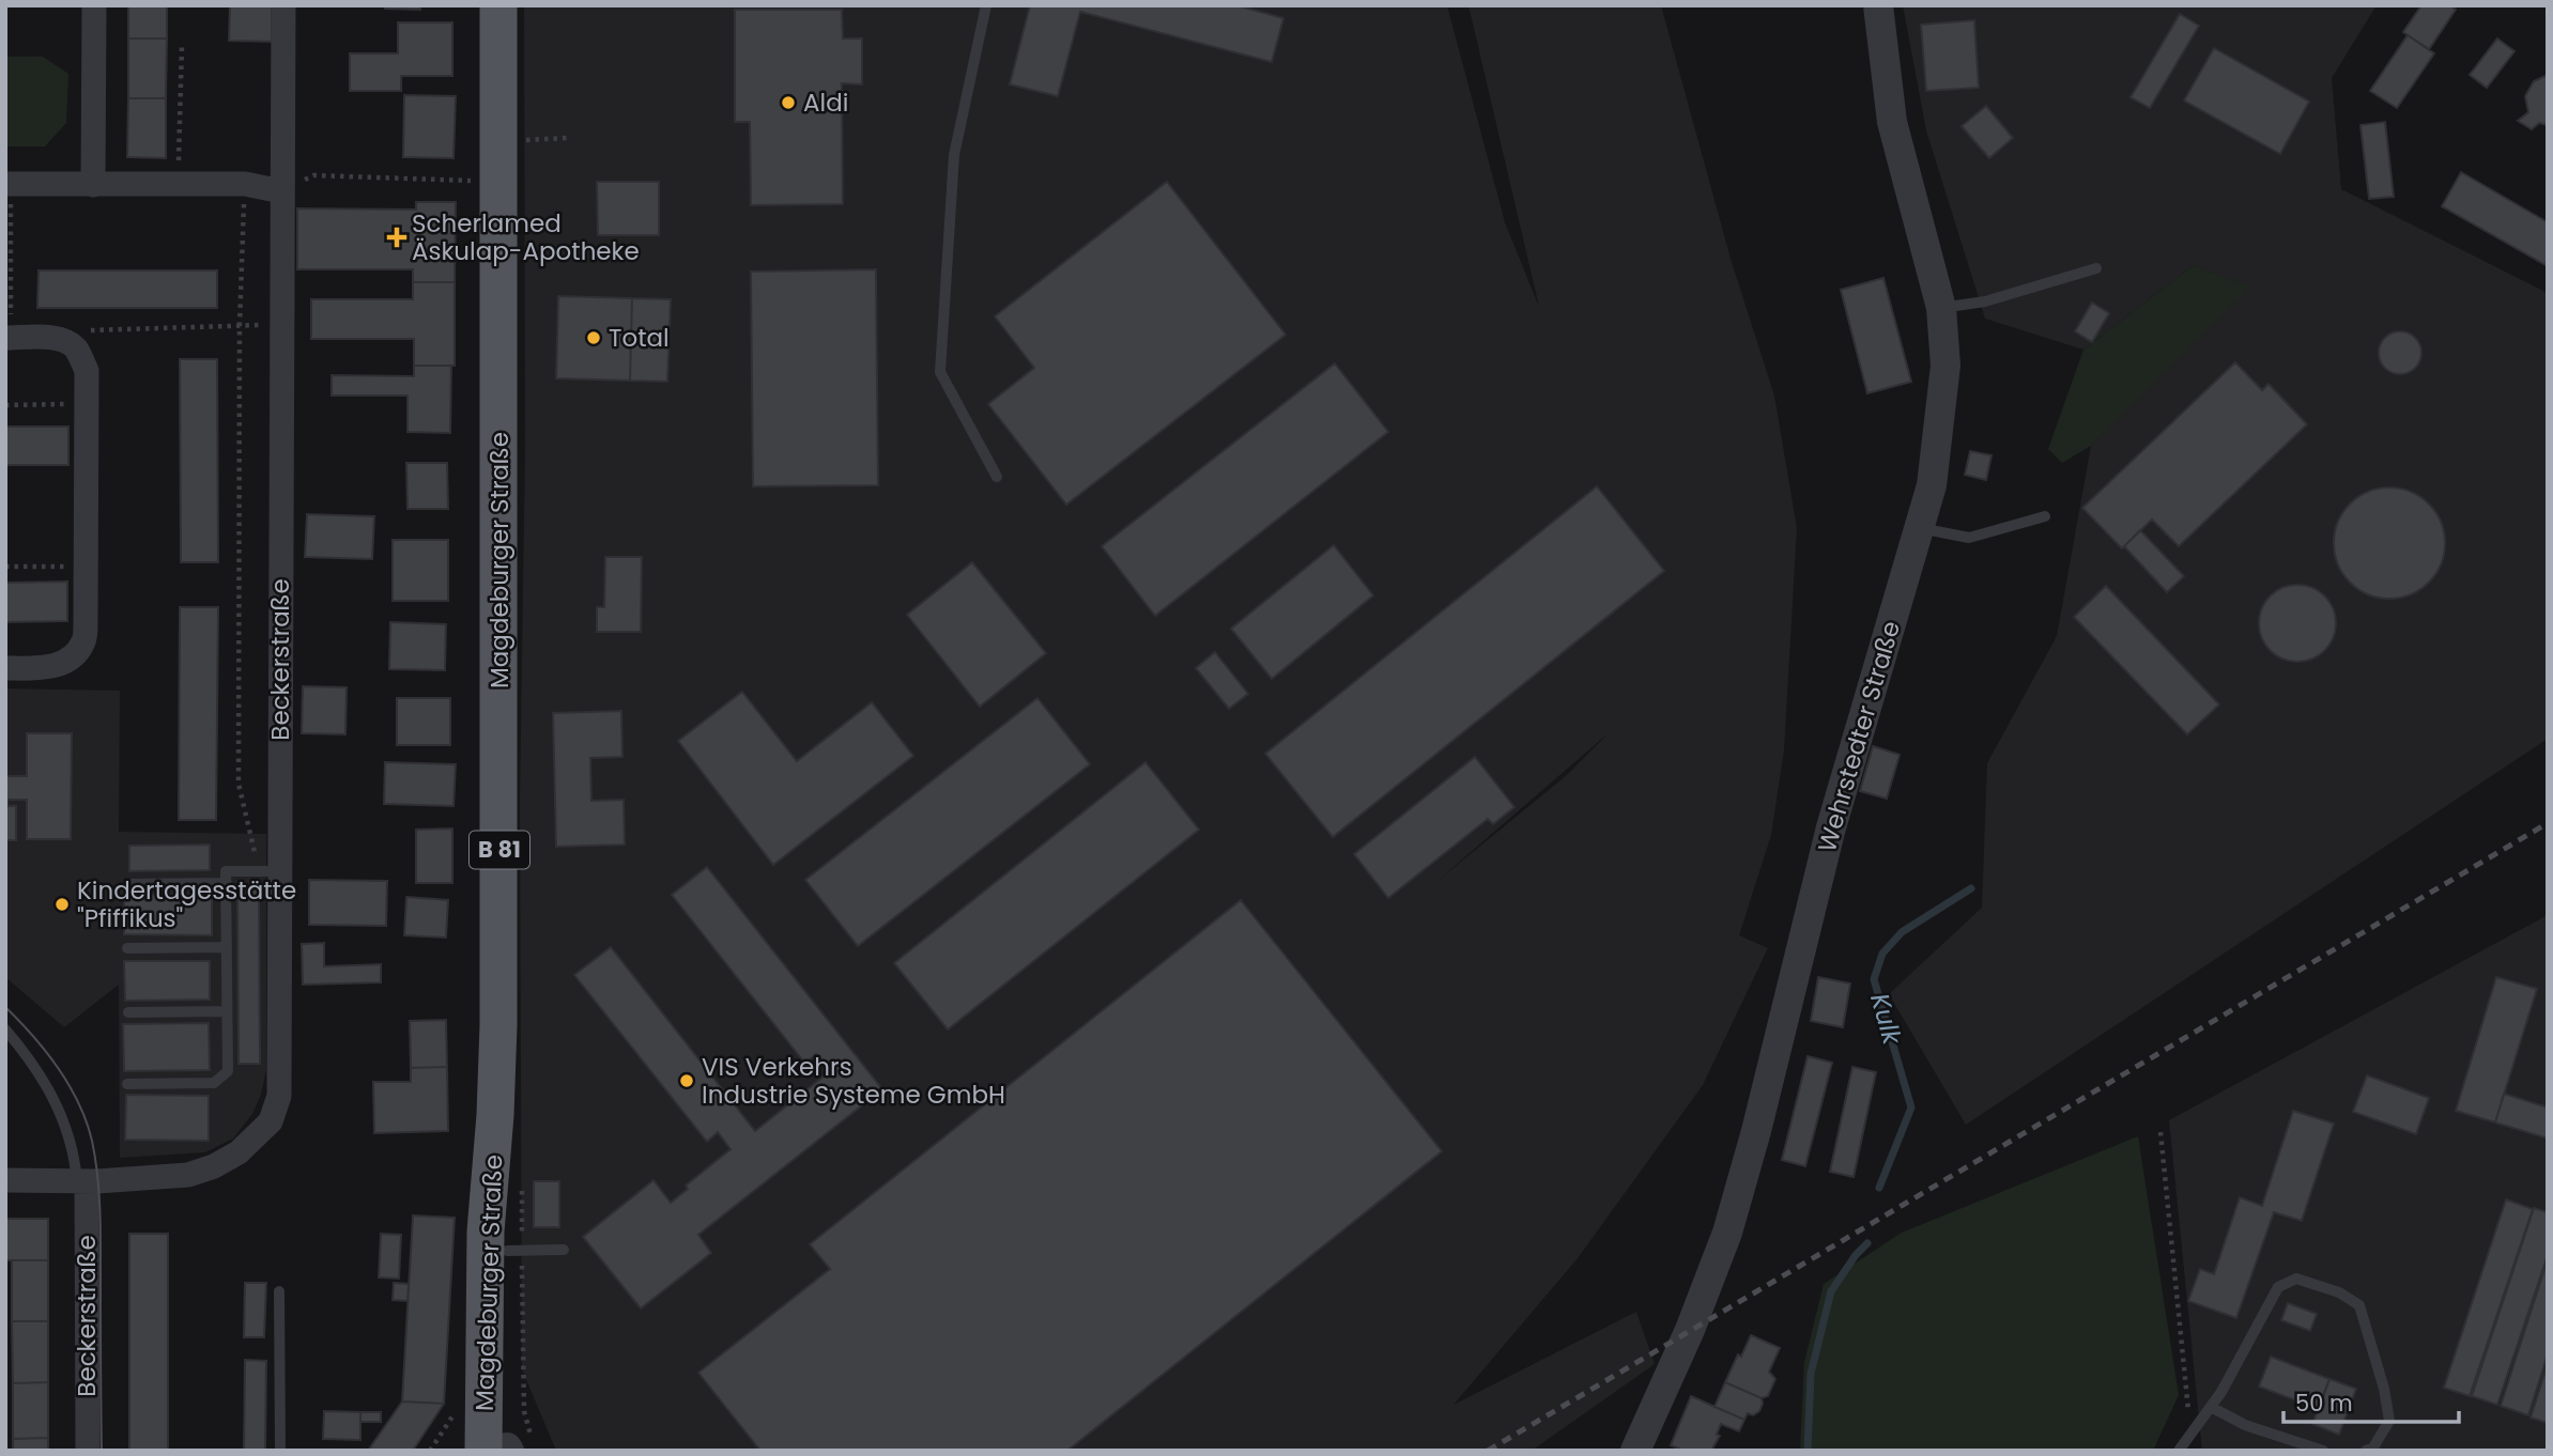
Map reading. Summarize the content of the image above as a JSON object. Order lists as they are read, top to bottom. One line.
{"streets":{"main road":["Magdeburger Straße","B 81"],"street":["Beckerstraße","Wehrstedter Straße"]},"water":["Kulk"],"places":{"other":["Aldi","Total","Kindertagesstätte \"Pfiffikus\"","VIS Verkehrs Industrie Systeme GmbH"],"health":["Scherlamed Äskulap-Apotheke"]},"scale_bar":"50 m"}
